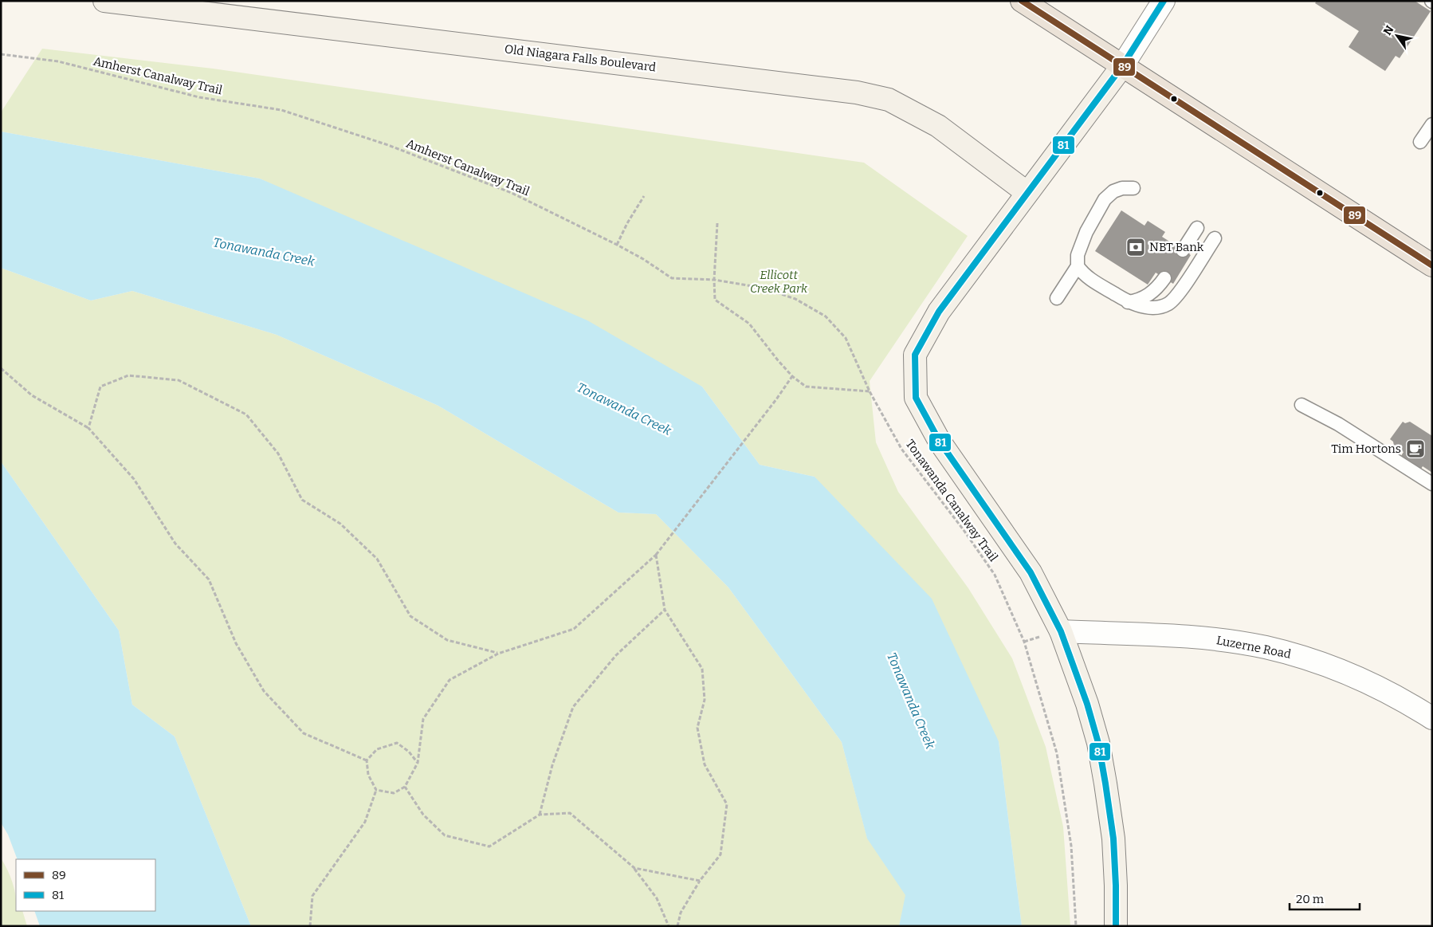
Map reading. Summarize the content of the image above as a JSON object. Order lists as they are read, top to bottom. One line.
{"streets":{"street":["Old Niagara Falls Boulevard","Luzerne Road"],"path":["Amherst Canalway Trail","Tonawanda Canalway Trail"]},"crossings":[["Amherst Canalway Trail","Tonawanda Canalway Trail"]],"water":["Tonawanda Creek"],"parks":["Ellicott Creek Park"],"places":{"bank":["NBT Bank"],"cafe":["Tim Hortons"]},"lines":["transit line 89","transit line 81"],"legend":["89","81"],"scale_bar":"20 m","north":"top left"}
